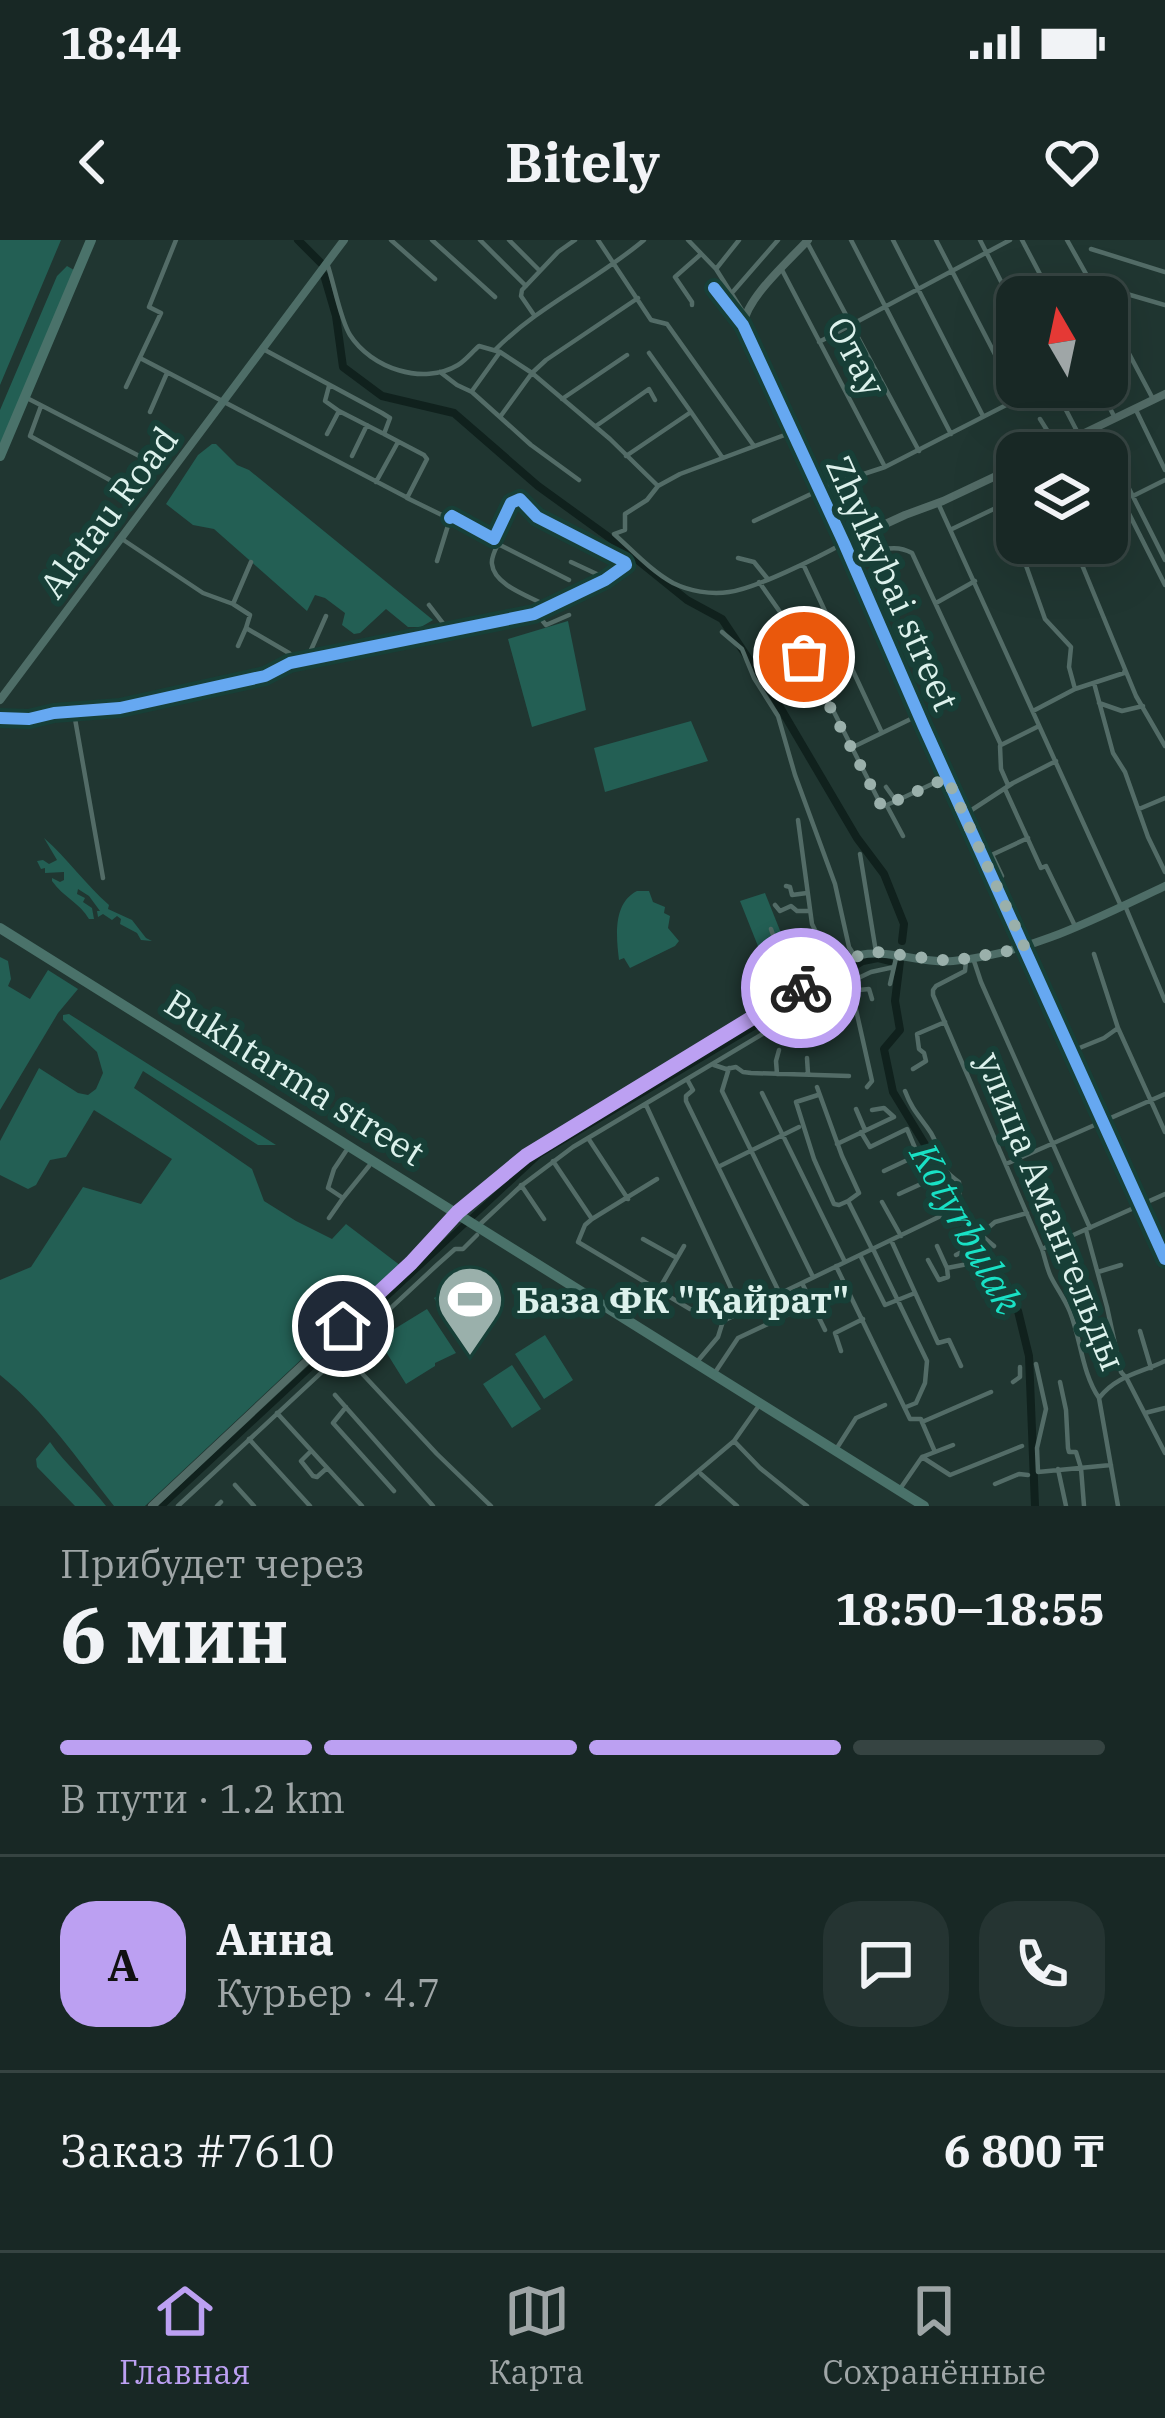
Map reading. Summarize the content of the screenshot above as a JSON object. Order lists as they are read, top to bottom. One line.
{"streets":{"main road":["Alatau Road","Bukhtarma street"],"street":["Отау","Zhylkybai street","улица Амангельды"]},"water":["Kotyrbulak"],"places":{"sports":["База ФК \"Қайрат\""]},"north":"top","page":{"status":"18:44","header":"Bitely","heading":["6 мин","Прибудет через","18:50–18:55"],"panel":["Анна","Курьер · 4.7","Заказ #7610","6 800 ₸"],"bar":"В пути · 1.2 km","round":"А","tabs":["Главная","Карта","Сохранённые"]}}
